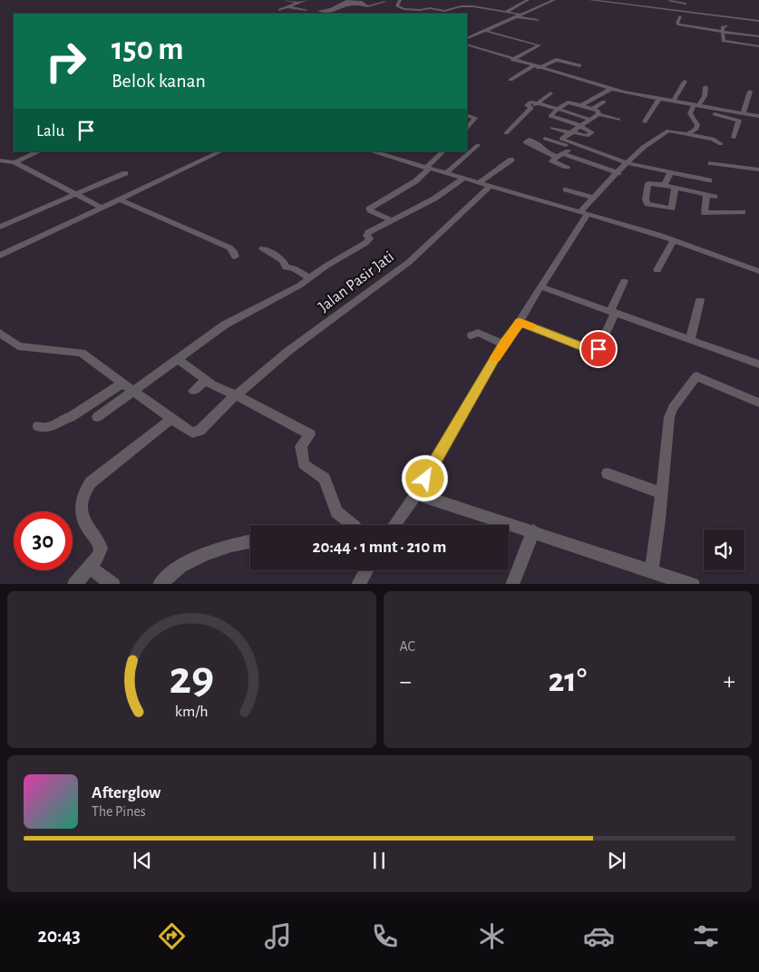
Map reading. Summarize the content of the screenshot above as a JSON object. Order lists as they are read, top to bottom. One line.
{"streets":{"street":["Jalan Pasir Jati"]},"page":{"turn":["150 m","Belok kanan"],"then":"Lalu","limit":"30","trip":"20:44 · 1 mnt · 210 m","tile":"AC","heat":["−","21°","+"],"song":["Afterglow","The Pines"],"tabs":"20:43","gauge":["29","km/h"]}}
